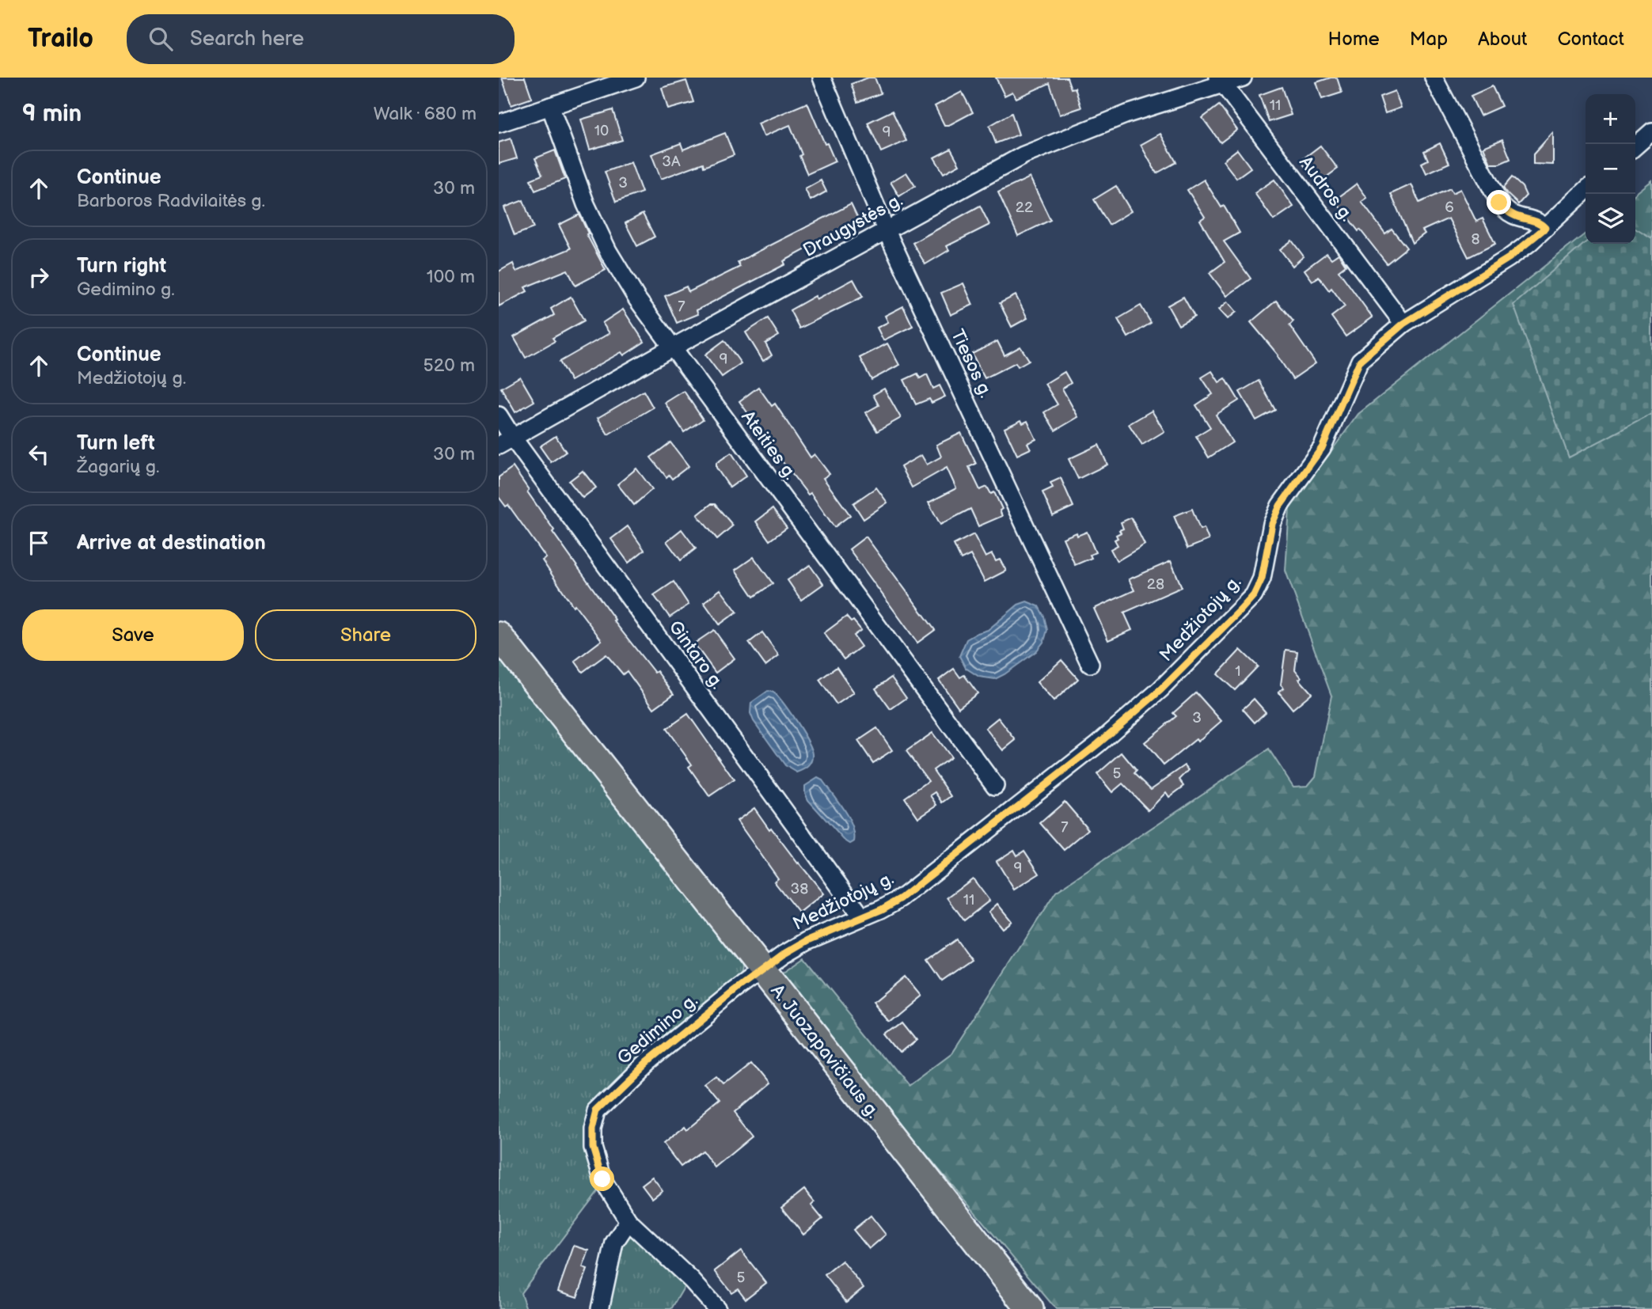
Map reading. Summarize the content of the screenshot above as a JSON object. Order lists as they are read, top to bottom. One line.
{"streets":{"main road":["A. Juozapavičiaus g."],"street":["Audros g.","Draugystės g.","Tiesos g.","Ateities g.","Medžiotojų g.","Gintaro g.","Gedimino g."]},"crossings":[["Audros g.","Draugystės g."],["Audros g.","Medžiotojų g."],["Draugystės g.","Tiesos g."],["Draugystės g.","Ateities g."],["Draugystės g.","Gintaro g."],["Medžiotojų g.","Gintaro g."],["Medžiotojų g.","Gedimino g."],["Medžiotojų g.","A. Juozapavičiaus g."],["Gedimino g.","A. Juozapavičiaus g."]],"house_numbers":["11","10","9","3A","3","22","6","8","7","9","28","1","3","5","7","9","38","11","5"],"page":{"header":"Trailo","search":"Search here","nav":["Home","Map","About","Contact"],"heading":["9 min","Walk · 680 m"],"map_buttons":["+","−"],"list":[["Continue","Barboros Radvilaitės g.","30 m"],["Turn right","Gedimino g.","100 m"],["Continue","Medžiotojų g.","520 m"],["Turn left","Žagarių g.","30 m"],"Arrive at destination"],"buttons":["Save","Share"]}}
